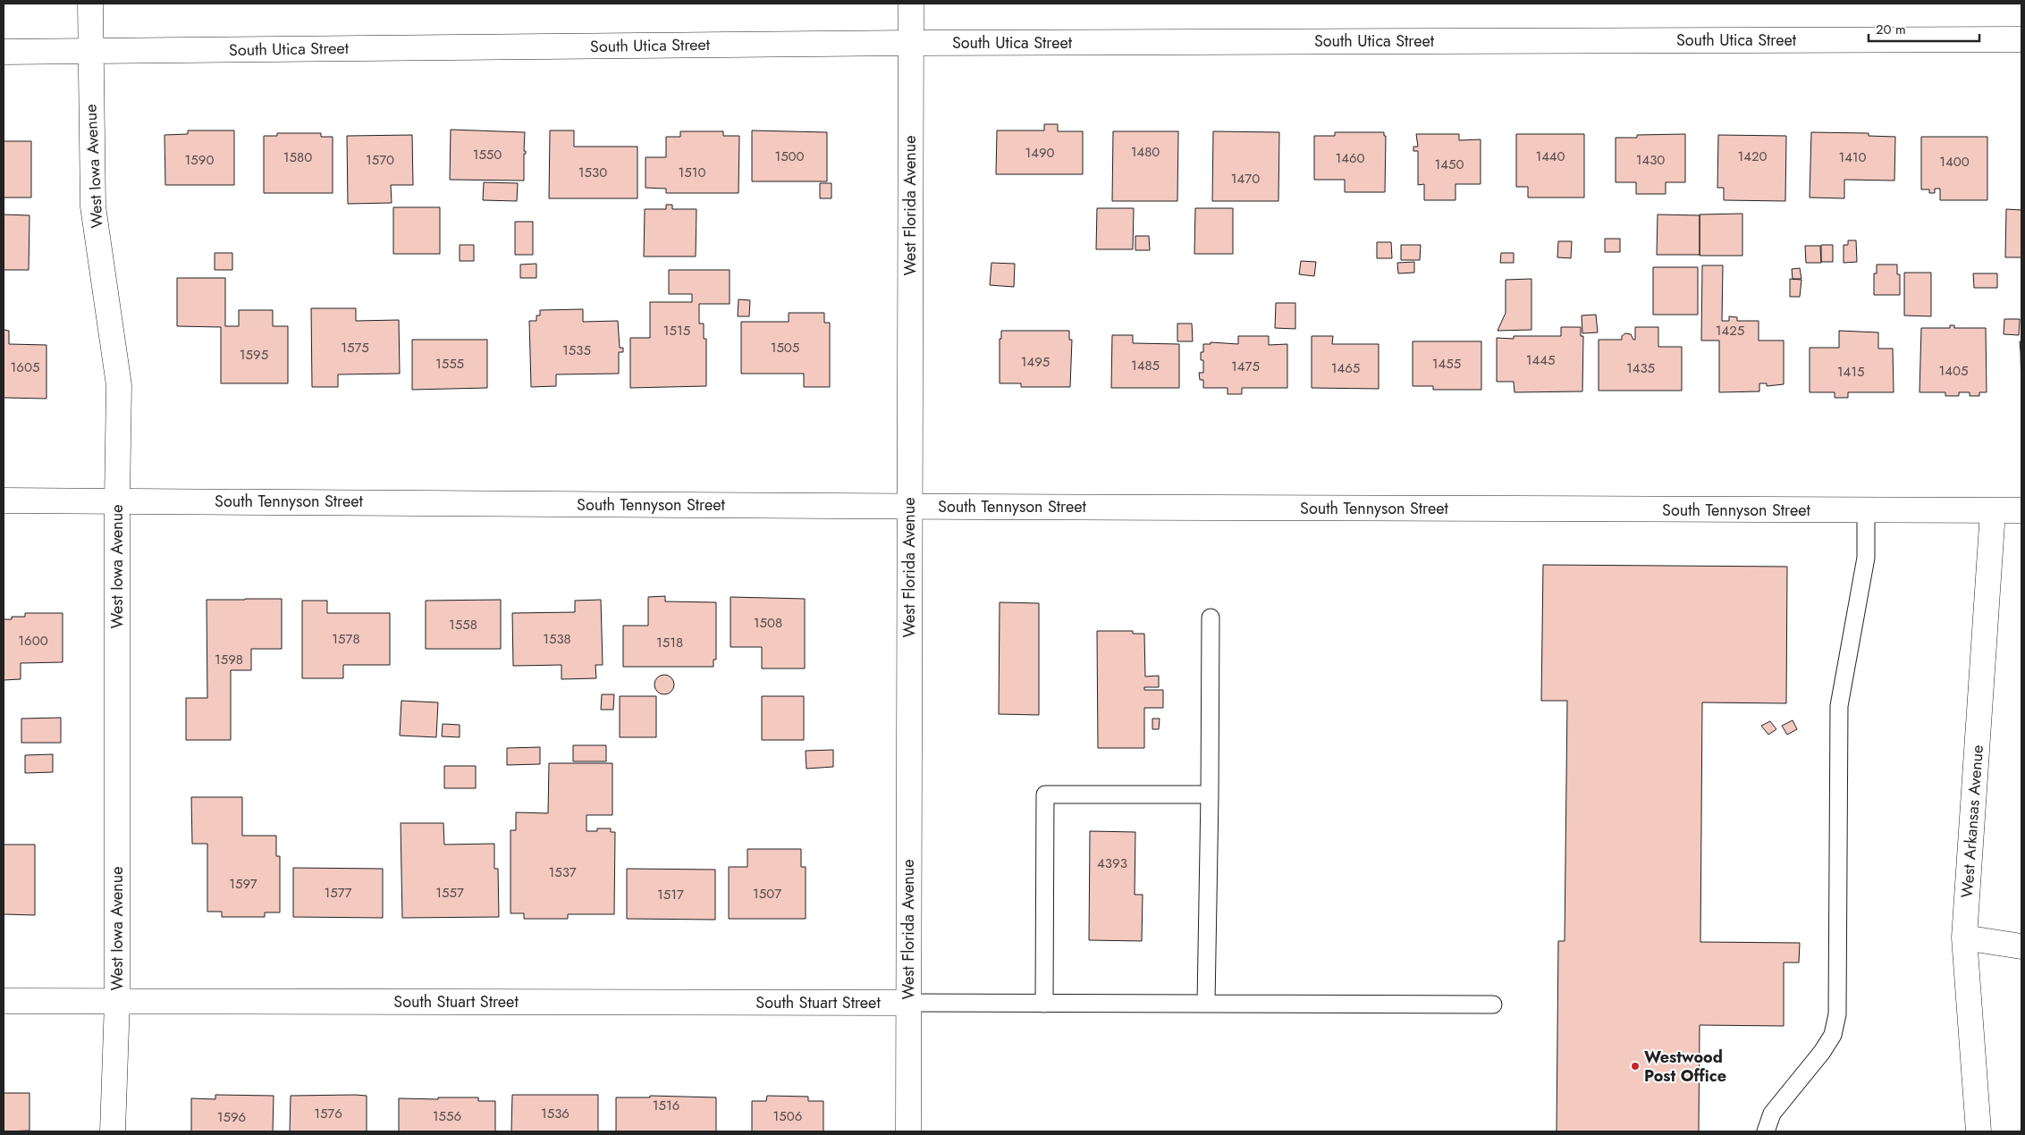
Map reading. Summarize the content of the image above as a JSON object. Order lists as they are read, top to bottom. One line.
{"streets":{"street":["South Utica Street","West Iowa Avenue","West Florida Avenue","South Tennyson Street","West Arkansas Avenue","South Stuart Street"]},"crossings":[["South Utica Street","West Iowa Avenue"],["South Utica Street","West Florida Avenue"],["West Iowa Avenue","South Tennyson Street"],["West Iowa Avenue","South Stuart Street"],["West Florida Avenue","South Tennyson Street"],["West Florida Avenue","South Stuart Street"],["South Tennyson Street","West Arkansas Avenue"]],"places":["Westwood Post Office"],"house_numbers":["1480","1490","1550","1500","1440","1420","1580","1410","1460","1590","1570","1430","1400","1450","1530","1510","1470","1515","1425","1575","1505","1535","1595","1445","1495","1555","1455","1485","1475","1605","1465","1435","1405","1415","1508","1558","1578","1538","1600","1518","1598","4393","1537","1597","1577","1557","1507","1517","1516","1576","1536","1556","1506","1596"],"scale_bar":"20 m"}
